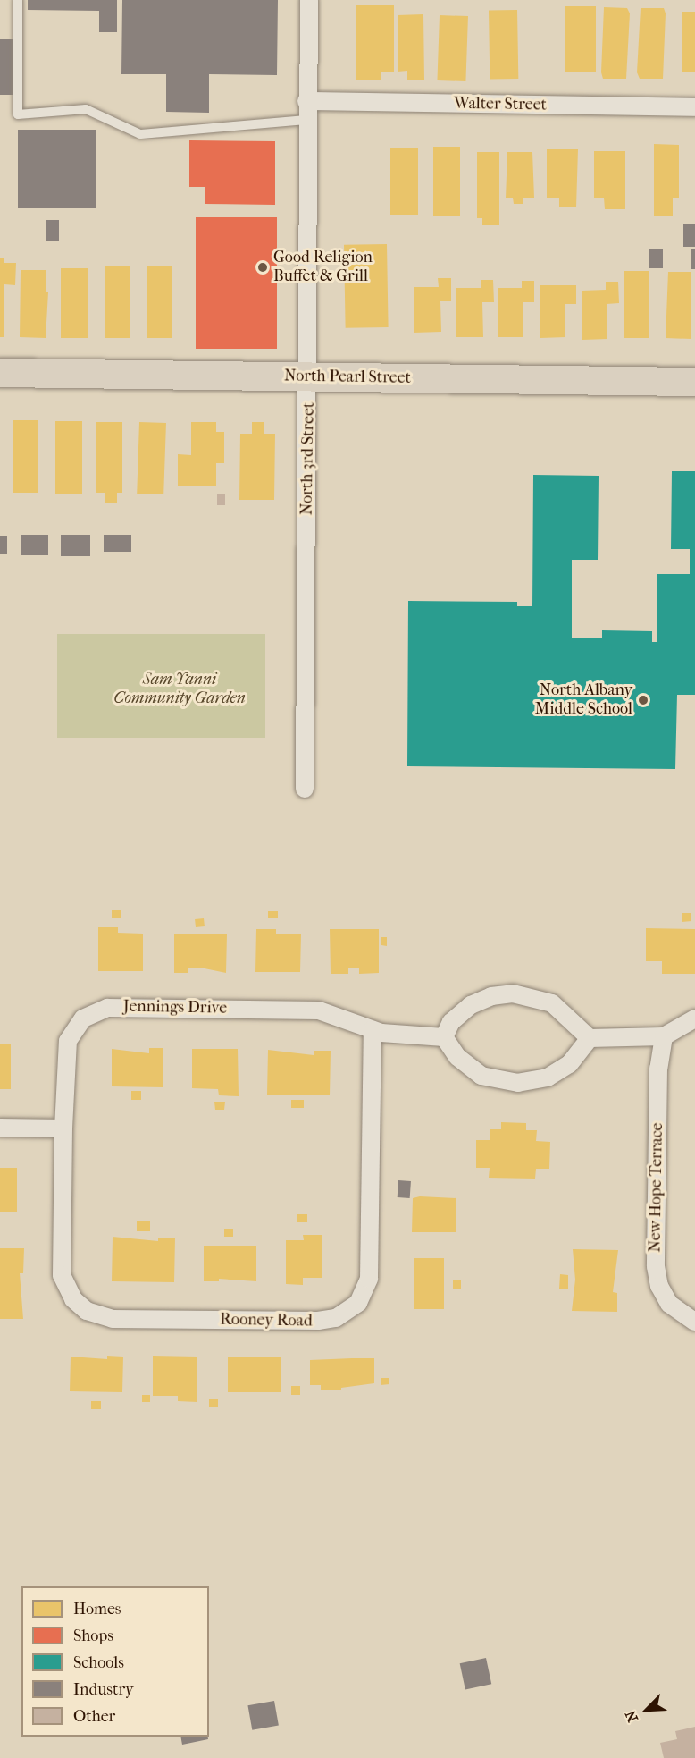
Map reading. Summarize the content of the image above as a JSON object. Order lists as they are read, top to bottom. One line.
{"streets":{"main road":["North Pearl Street"],"street":["Walter Street","North 3rd Street","Jennings Drive","New Hope Terrace","Rooney Road"]},"crossings":[["Walter Street","North 3rd Street"],["North Pearl Street","North 3rd Street"],["Jennings Drive","Rooney Road"]],"parks":["Sam Yanni Community Garden"],"places":["Good Religion Buffet & Grill","North Albany Middle School"],"legend":["Homes","Shops","Schools","Industry","Other"],"north":"bottom left"}
